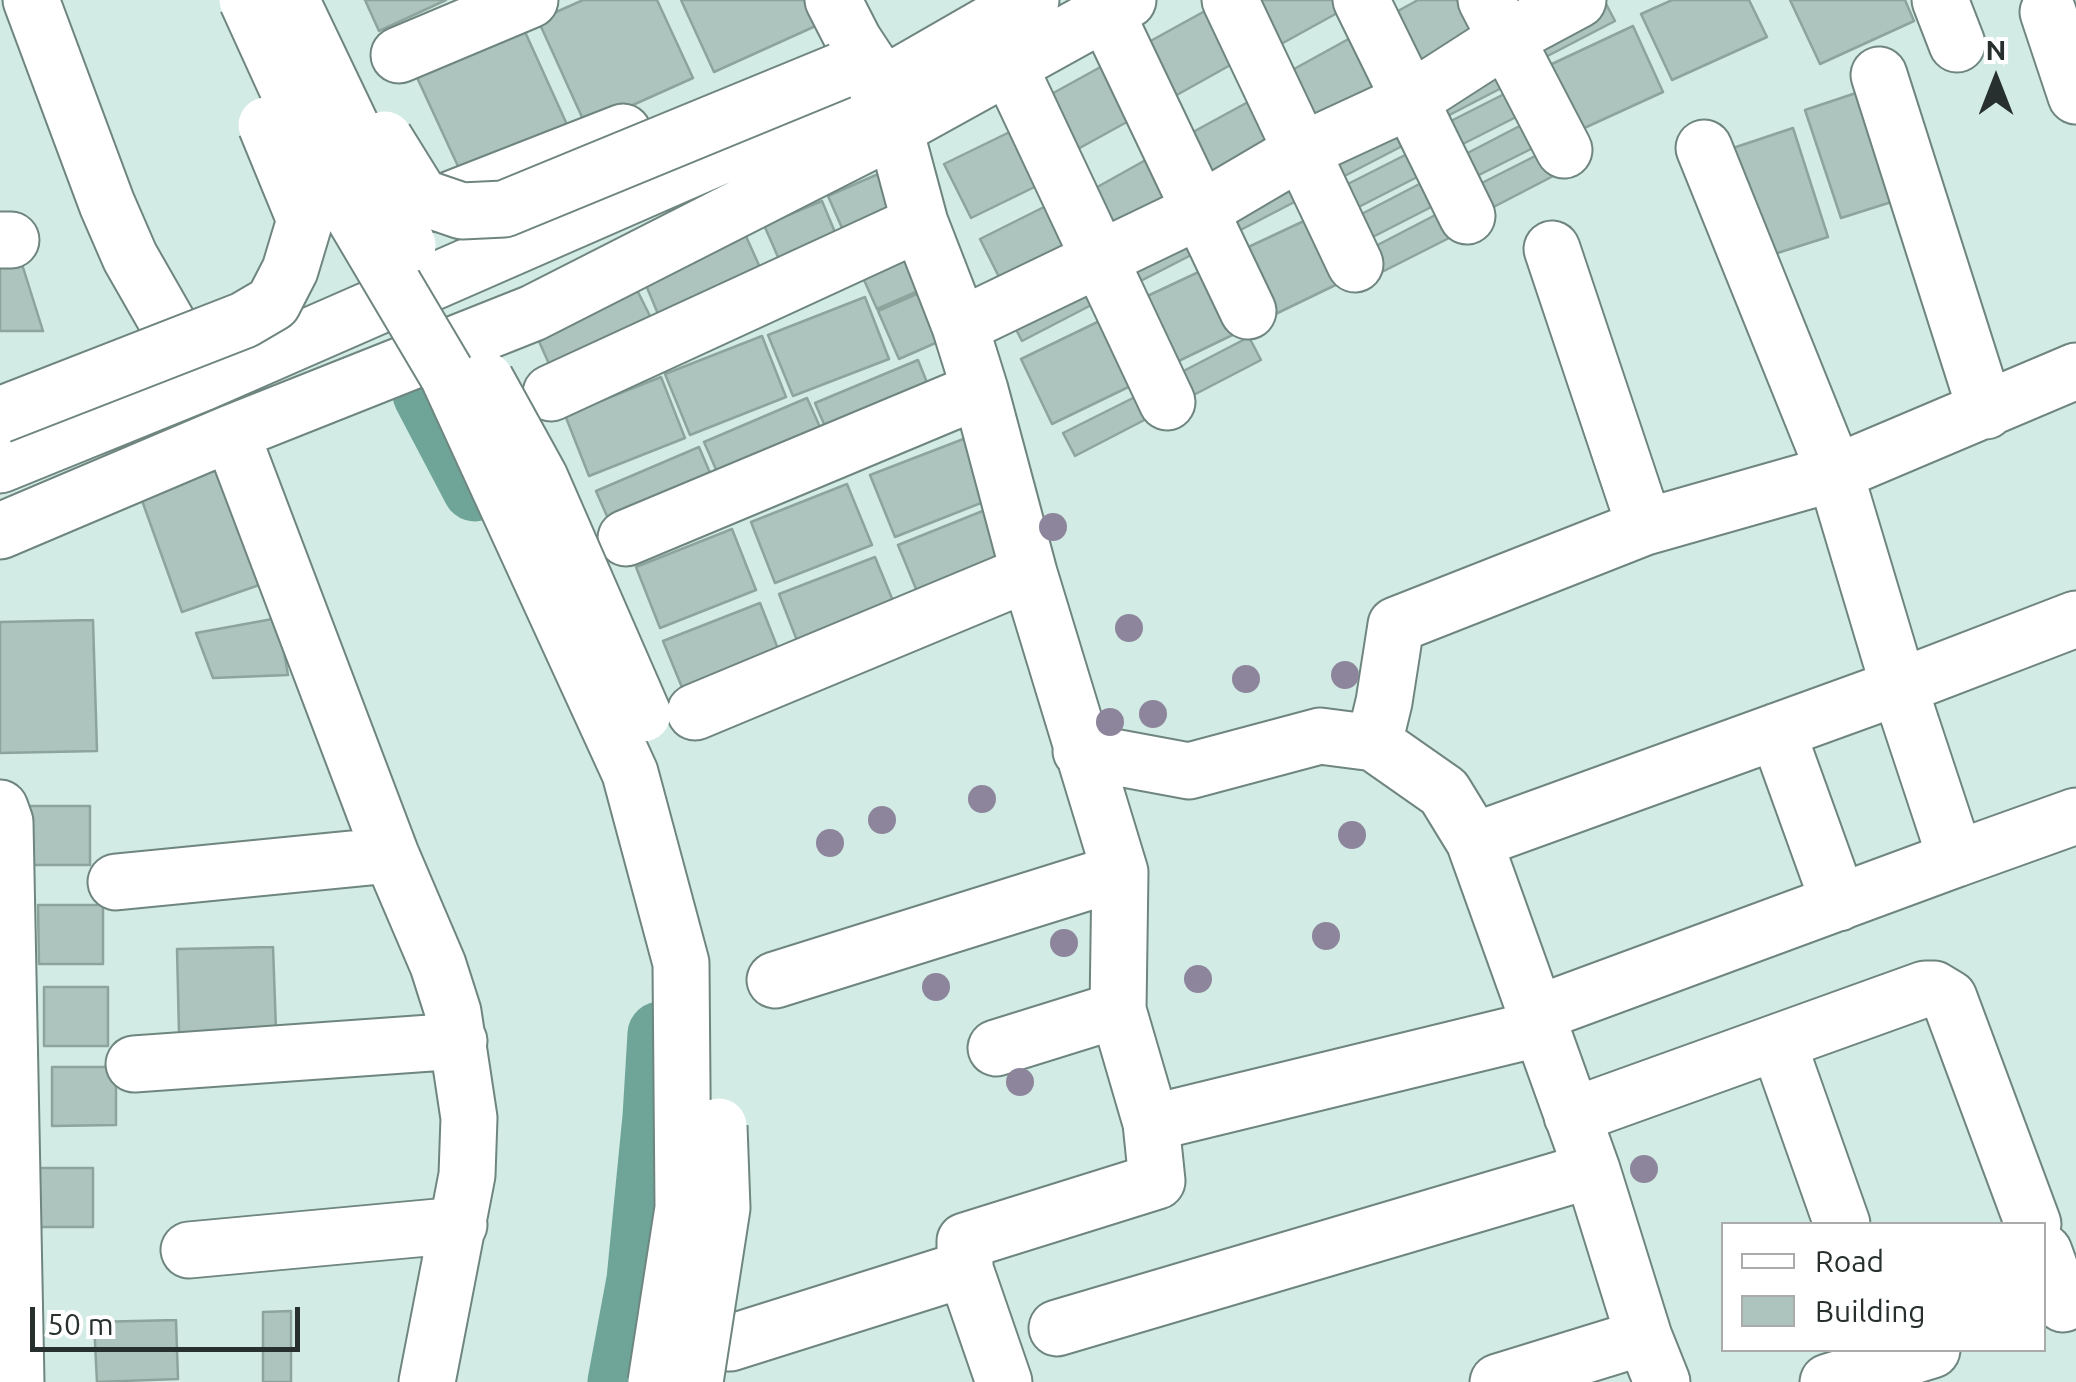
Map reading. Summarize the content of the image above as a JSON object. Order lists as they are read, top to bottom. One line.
{"legend":["Road","Building"],"scale_bar":"50 m","north":"top"}
